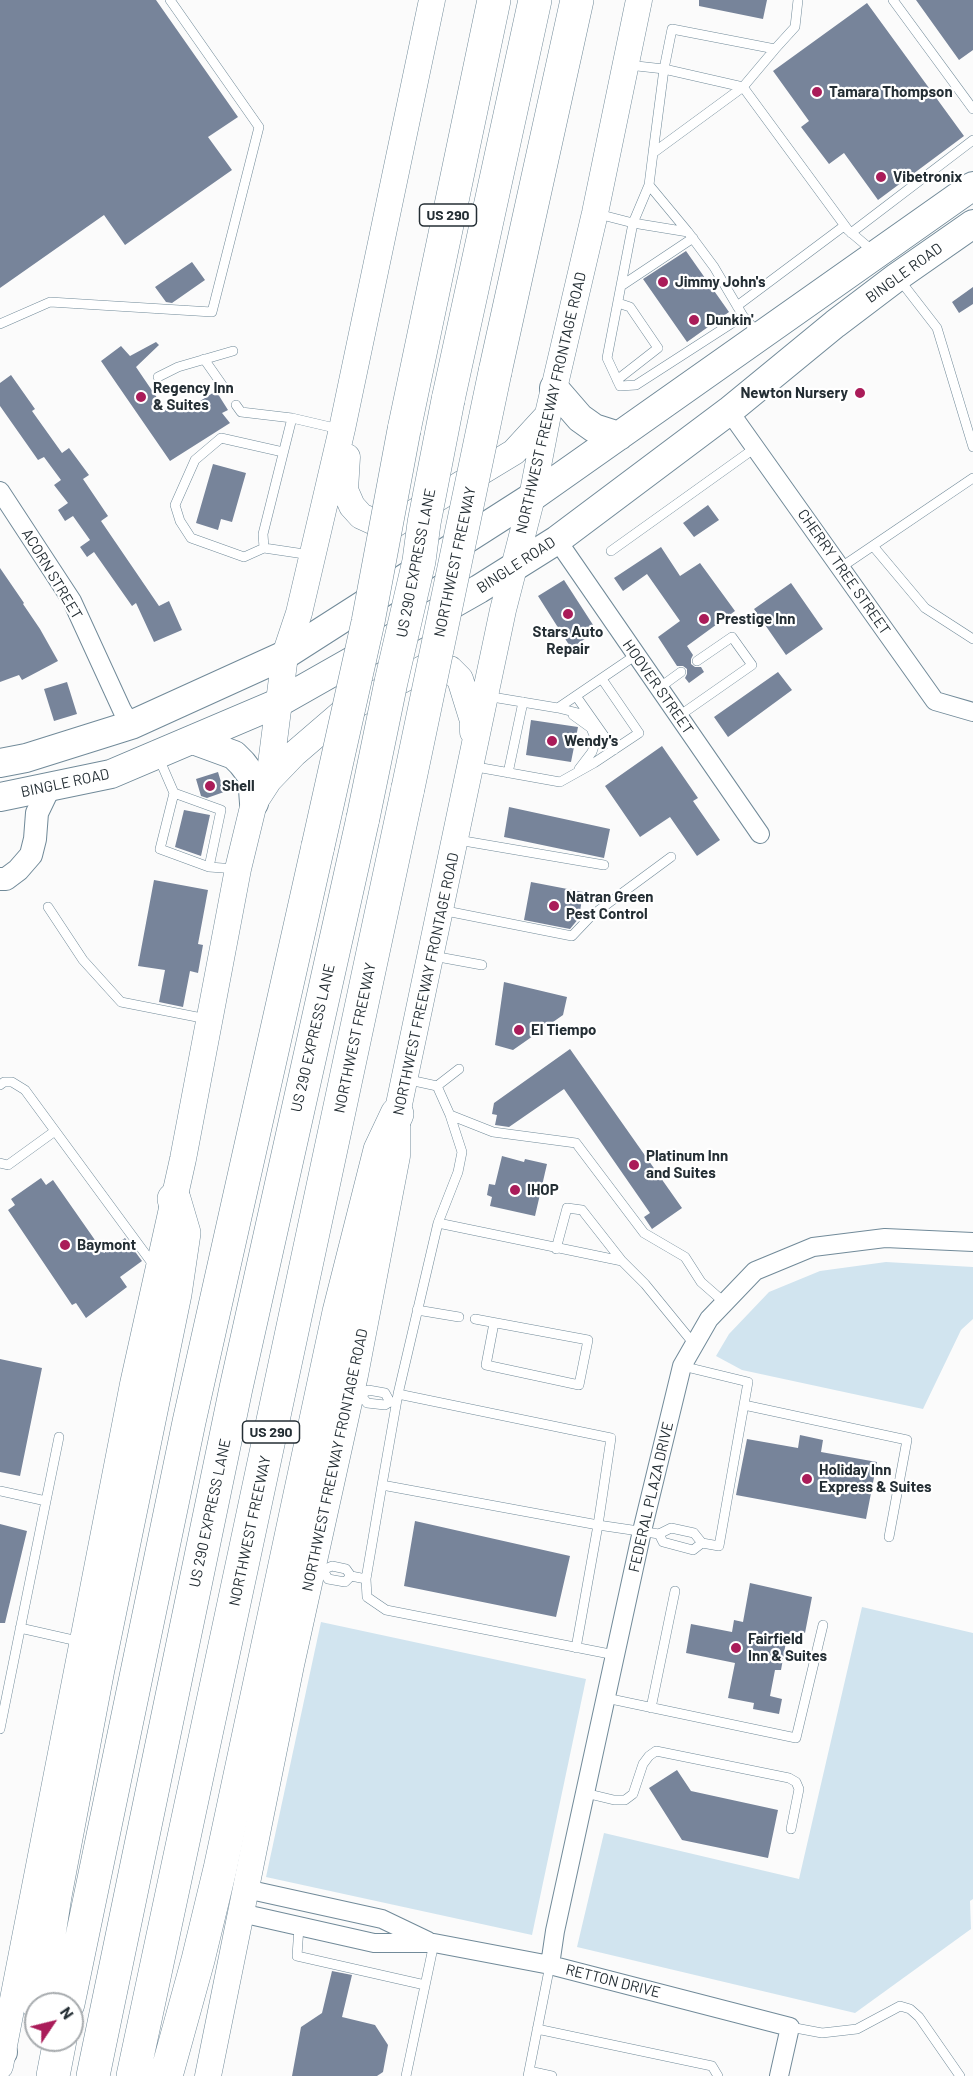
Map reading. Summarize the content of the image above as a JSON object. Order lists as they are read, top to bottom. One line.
{"streets":{"highway":["US 290","NORTHWEST FREEWAY","US 290 EXPRESS LANE"],"main road":["BINGLE ROAD","NORTHWEST FREEWAY FRONTAGE ROAD"],"street":["CHERRY TREE STREET","ACORN STREET","HOOVER STREET","FEDERAL PLAZA DRIVE","RETTON DRIVE"]},"crossings":[["BINGLE ROAD","NORTHWEST FREEWAY FRONTAGE ROAD"],["BINGLE ROAD","CHERRY TREE STREET"],["BINGLE ROAD","ACORN STREET"],["BINGLE ROAD","HOOVER STREET"],["NORTHWEST FREEWAY FRONTAGE ROAD","RETTON DRIVE"],["FEDERAL PLAZA DRIVE","RETTON DRIVE"]],"places":["Tamara Thompson","Vibetronix","Jimmy John's","Dunkin'","Newton Nursery","Regency Inn & Suites","Stars Auto Repair","Prestige Inn","Wendy's","Shell","Natran Green Pest Control","El Tiempo","Platinum Inn and Suites","IHOP","Baymont","Holiday Inn Express & Suites","Fairfield Inn & Suites"],"north":"top right"}
